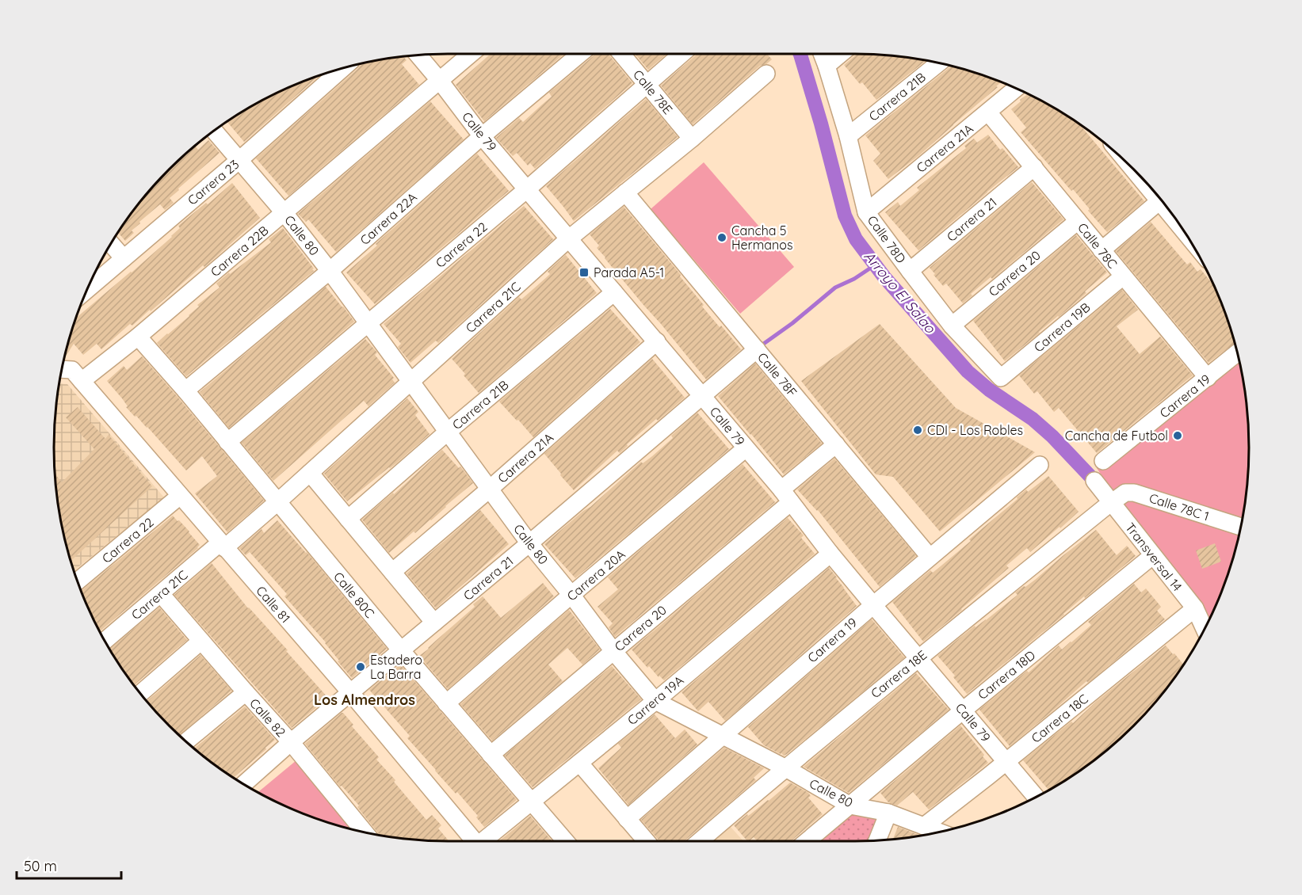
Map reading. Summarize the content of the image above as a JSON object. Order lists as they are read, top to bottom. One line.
{"streets":{"street":["Calle 78E","Carrera 21B","Calle 79","Carrera 21A","Carrera 23","Carrera 22A","Carrera 21","Calle 80","Calle 78D","Carrera 22","Calle 78C","Carrera 22B","Carrera 20","Carrera 21C","Carrera 19B","Calle 78F","Carrera 19","Calle 78C 1","Transversal 14","Carrera 20A","Calle 80C","Calle 81","Carrera 18E","Carrera 18D","Carrera 19A","Calle 82","Carrera 18C"]},"crossings":[["Calle 78E","Carrera 22"],["Calle 78E","Carrera 21C"],["Carrera 21B","Calle 79"],["Carrera 21B","Calle 80"],["Carrera 21B","Calle 78D"],["Calle 79","Carrera 21A"],["Calle 79","Carrera 22A"],["Calle 79","Carrera 21"],["Calle 79","Carrera 22"],["Calle 79","Carrera 22B"],["Calle 79","Carrera 20"],["Calle 79","Carrera 21C"],["Calle 79","Carrera 19"],["Calle 79","Carrera 20A"],["Calle 79","Carrera 18E"],["Calle 79","Carrera 18D"],["Calle 79","Carrera 19A"],["Calle 79","Carrera 18C"],["Carrera 21A","Calle 80"],["Carrera 21A","Calle 78D"],["Carrera 21A","Calle 78C"],["Carrera 23","Calle 80"],["Carrera 22A","Calle 80"],["Carrera 22A","Calle 80C"],["Carrera 21","Calle 80"],["Carrera 21","Calle 78D"],["Carrera 21","Calle 78C"],["Carrera 21","Calle 78F"],["Carrera 21","Calle 80C"],["Carrera 21","Calle 81"],["Carrera 21","Calle 82"],["Calle 80","Carrera 22"],["Calle 80","Carrera 22B"],["Calle 80","Carrera 20"],["Calle 80","Carrera 21C"],["Calle 80","Carrera 19"],["Calle 80","Carrera 20A"],["Calle 80","Carrera 18E"],["Calle 80","Carrera 18D"],["Calle 80","Carrera 19A"],["Calle 80","Carrera 18C"],["Calle 78D","Carrera 20"],["Calle 78D","Carrera 19B"],["Carrera 22","Calle 80C"],["Carrera 22","Calle 81"],["Calle 78C","Carrera 20"],["Calle 78C","Carrera 19B"],["Calle 78C","Carrera 19"],["Carrera 22B","Calle 80C"],["Carrera 22B","Calle 81"],["Carrera 20","Calle 78F"],["Carrera 20","Calle 80C"],["Carrera 21C","Calle 78F"],["Carrera 21C","Calle 80C"],["Carrera 21C","Calle 81"],["Carrera 21C","Calle 82"],["Calle 78F","Carrera 19"],["Calle 78C 1","Transversal 14"],["Calle 78C 1","Carrera 18E"],["Transversal 14","Carrera 18E"],["Transversal 14","Carrera 18D"],["Transversal 14","Carrera 18C"],["Carrera 20A","Calle 80C"],["Calle 80C","Carrera 19A"]],"districts":["Los Almendros"],"water":["Arroyo El Salao"],"places":{"other":["Cancha 5 Hermanos","CDI - Los Robles","Cancha de Futbol","Estadero La Barra"],"transit":["Parada A5-1"]},"scale_bar":"50 m"}
